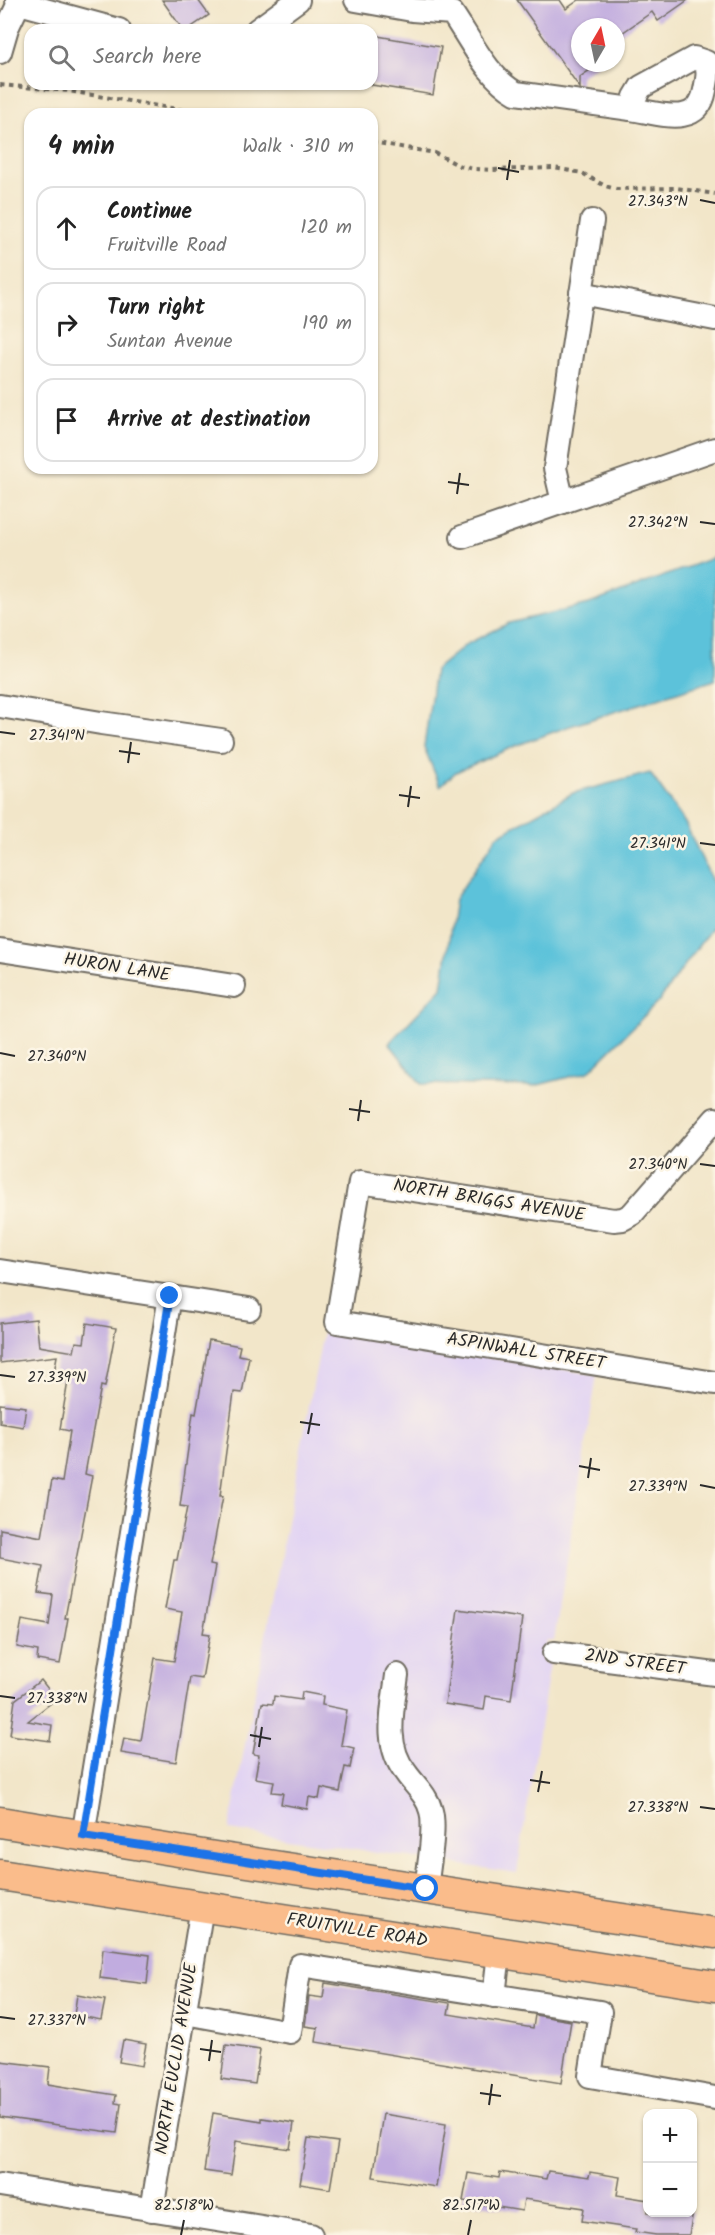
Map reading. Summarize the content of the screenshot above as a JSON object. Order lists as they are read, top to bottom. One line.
{"streets":{"main road":["FRUITVILLE ROAD"],"street":["HURON LANE","NORTH BRIGGS AVENUE","ASPINWALL STREET","2ND STREET","NORTH EUCLID AVENUE"]},"crossings":[["NORTH BRIGGS AVENUE","ASPINWALL STREET"],["FRUITVILLE ROAD","NORTH EUCLID AVENUE"]],"north":"top","page":{"search":"Search here","heading":["4 min","Walk · 310 m"],"list":[["Continue","Fruitville Road","120 m"],["Turn right","Suntan Avenue","190 m"],"Arrive at destination"],"map_buttons":["+","−"]},"coordinates":["27.343°N","27.342°N","27.341°N","27.340°N","27.339°N","27.338°N","27.337°N","82.518°W","82.517°W"]}
